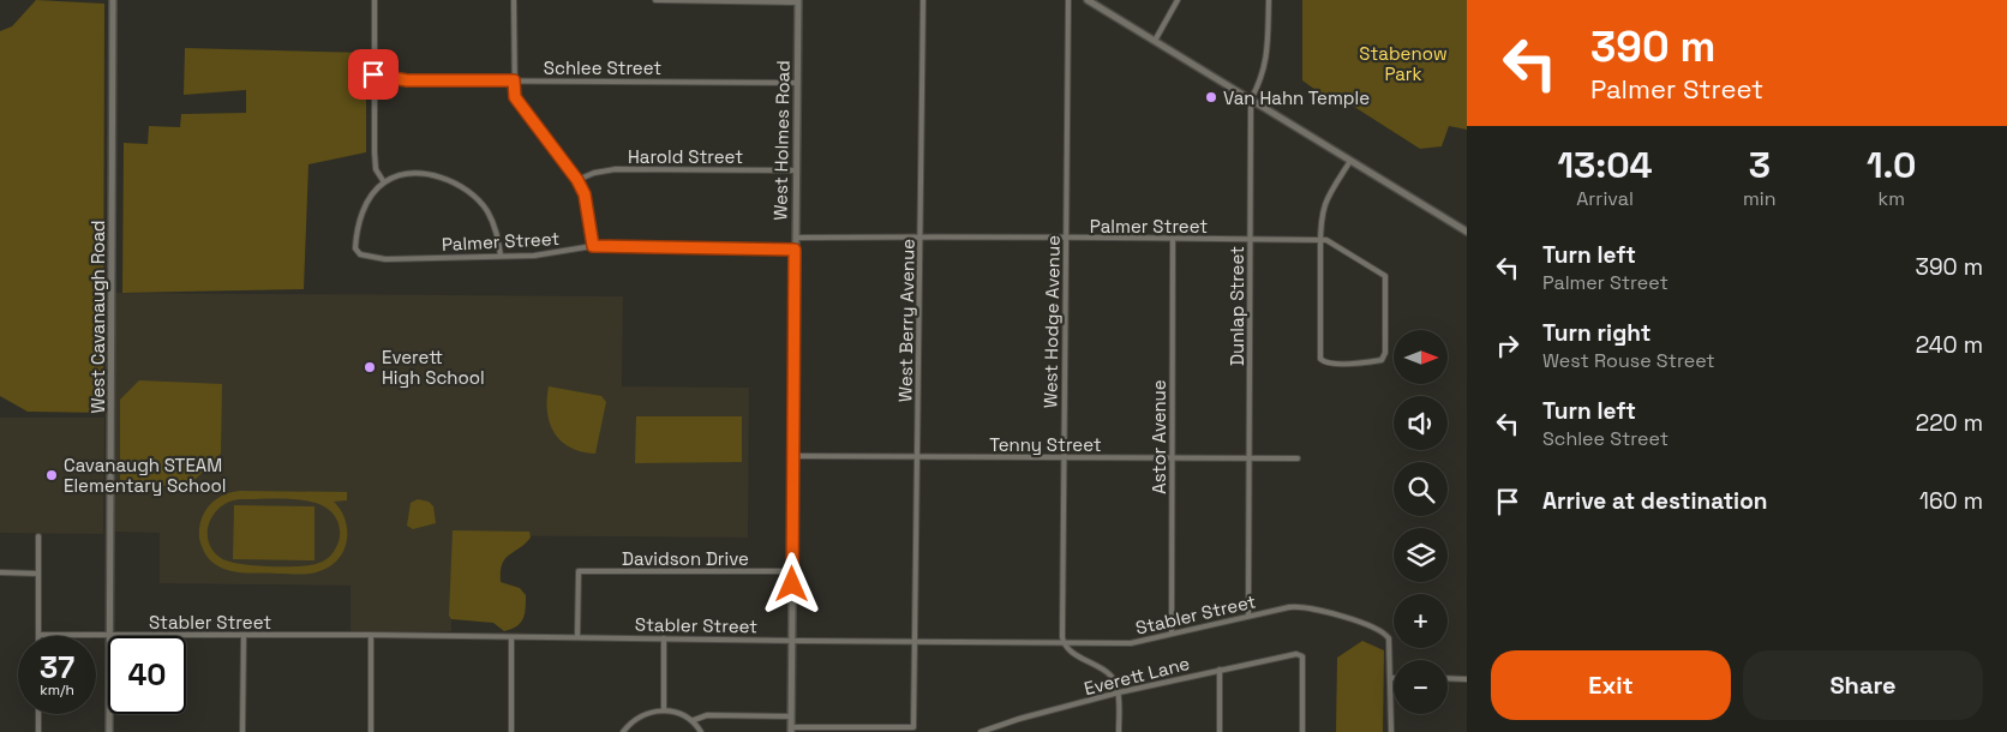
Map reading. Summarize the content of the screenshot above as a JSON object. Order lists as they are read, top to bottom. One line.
{"streets":{"street":["Schlee Street","West Holmes Road","Harold Street","Palmer Street","Dunlap Street","West Cavanaugh Road","West Berry Avenue","West Hodge Avenue","Astor Avenue","Tenny Street","Davidson Drive","Stabler Street","Everett Lane"]},"crossings":[["Schlee Street","West Holmes Road"],["West Holmes Road","Harold Street"],["West Holmes Road","Palmer Street"],["West Holmes Road","West Berry Avenue"],["West Holmes Road","Tenny Street"],["West Holmes Road","Davidson Drive"],["West Holmes Road","Stabler Street"],["Palmer Street","Dunlap Street"],["Palmer Street","West Berry Avenue"],["Palmer Street","West Hodge Avenue"],["Palmer Street","Astor Avenue"],["Dunlap Street","Tenny Street"],["Dunlap Street","Stabler Street"],["West Cavanaugh Road","Stabler Street"],["West Berry Avenue","Tenny Street"],["West Berry Avenue","Stabler Street"],["West Hodge Avenue","Tenny Street"],["West Hodge Avenue","Stabler Street"],["Astor Avenue","Tenny Street"],["Astor Avenue","Stabler Street"],["Davidson Drive","Stabler Street"]],"parks":["Stabenow Park"],"places":["Van Hahn Temple","Everett High School","Cavanaugh STEAM Elementary School"],"north":"right","page":{"turn":["390 m","Palmer Street"],"eta":["13:04","Arrival","3","min","1.0","km"],"list":[{"name":"Turn left","note":"Palmer Street","value":"390 m"},{"name":"Turn right","note":"West Rouse Street","value":"240 m"},{"name":"Turn left","note":"Schlee Street","value":"220 m"},{"name":"Arrive at destination","value":"160 m"}],"map_buttons":["+","−"],"speed":"37 km/h","limit":"40","buttons":["Exit","Share"]}}
